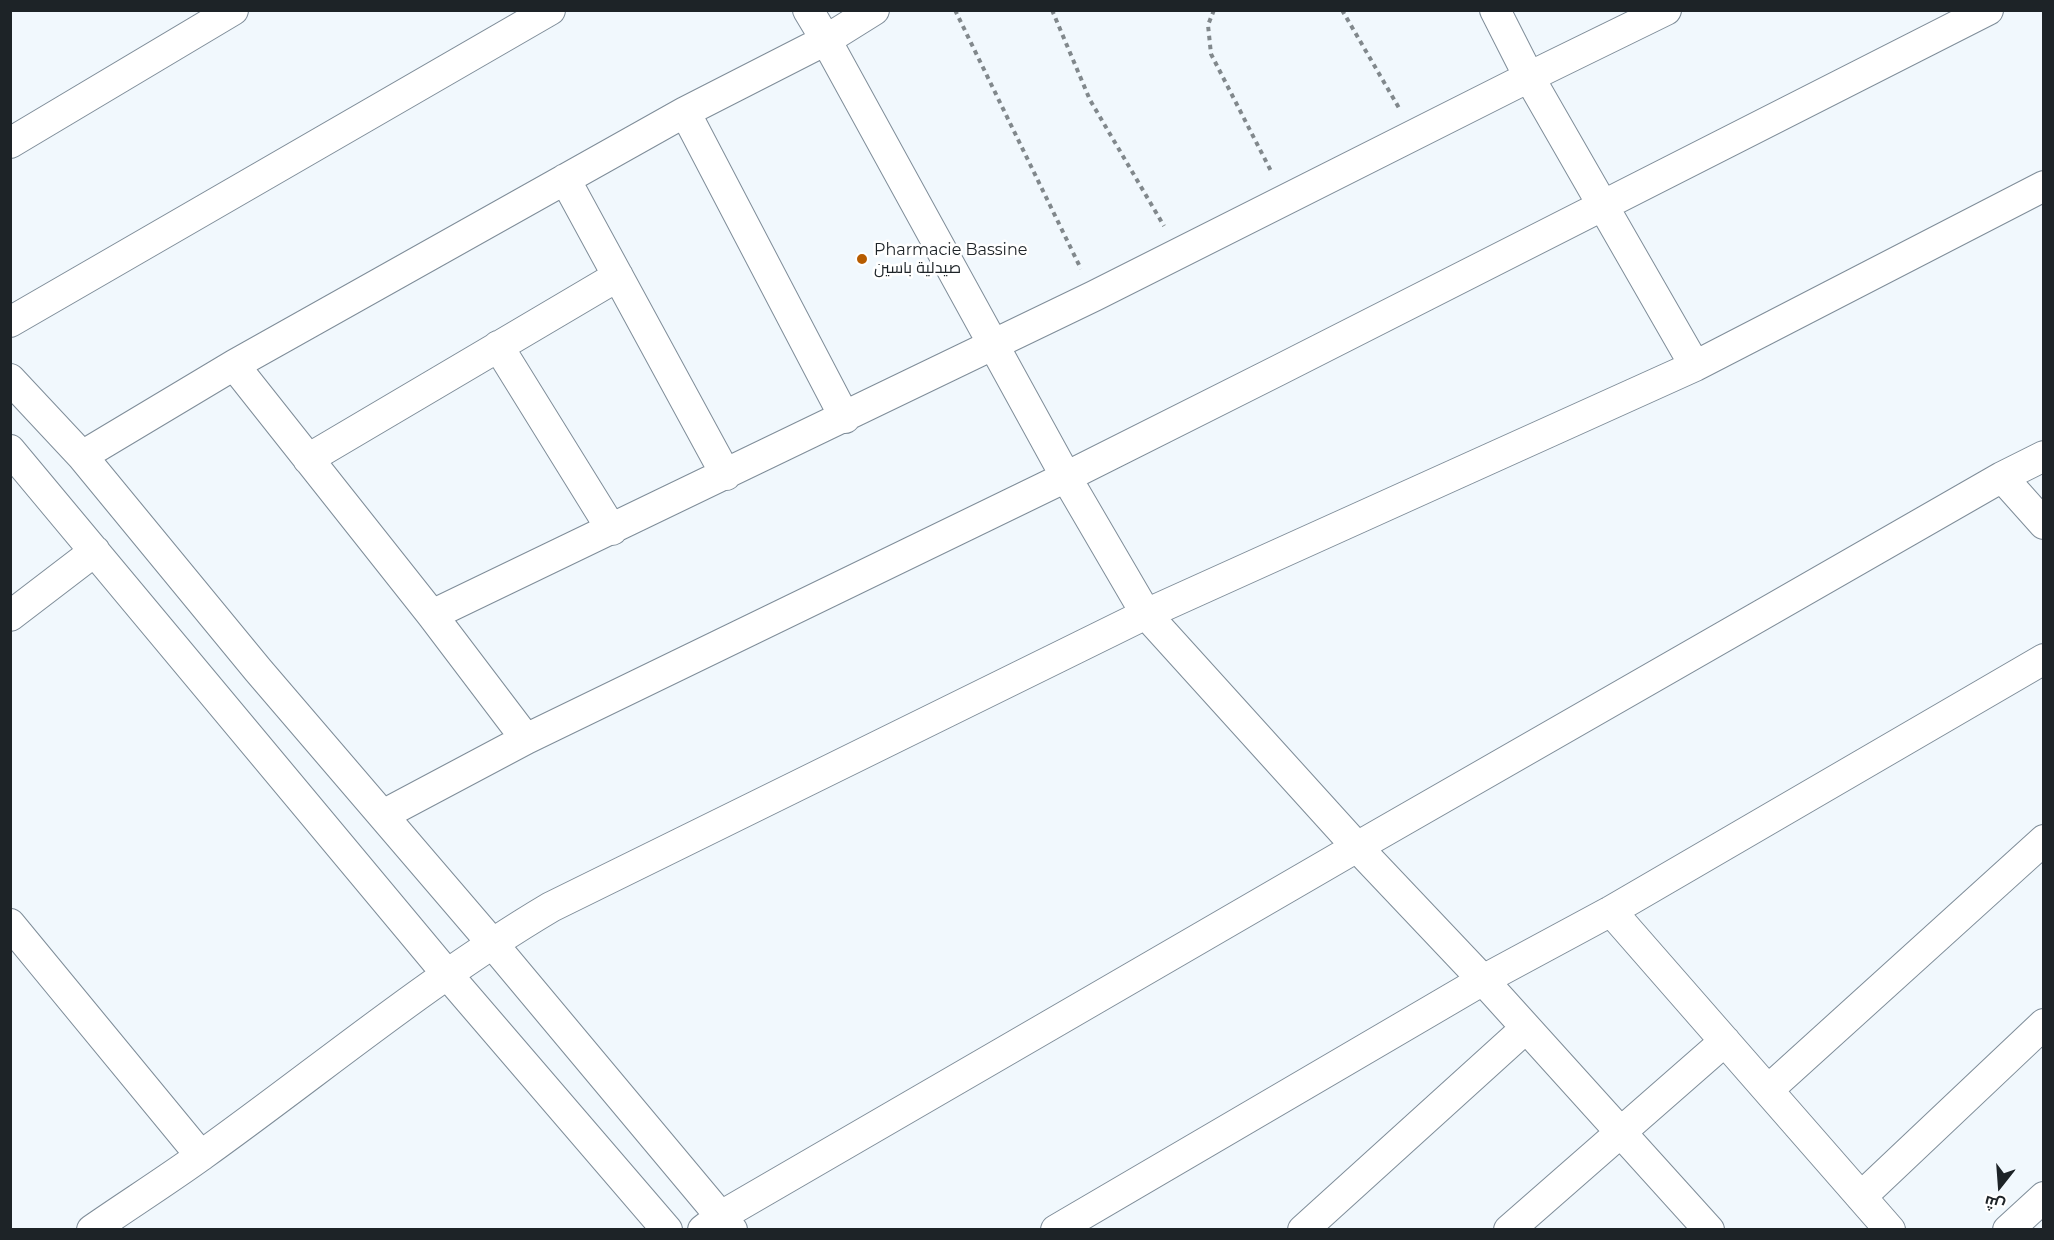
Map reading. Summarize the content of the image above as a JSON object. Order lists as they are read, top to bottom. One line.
{"places":["Pharmacie Bassine صيدلية باسين"],"north":"bottom"}
